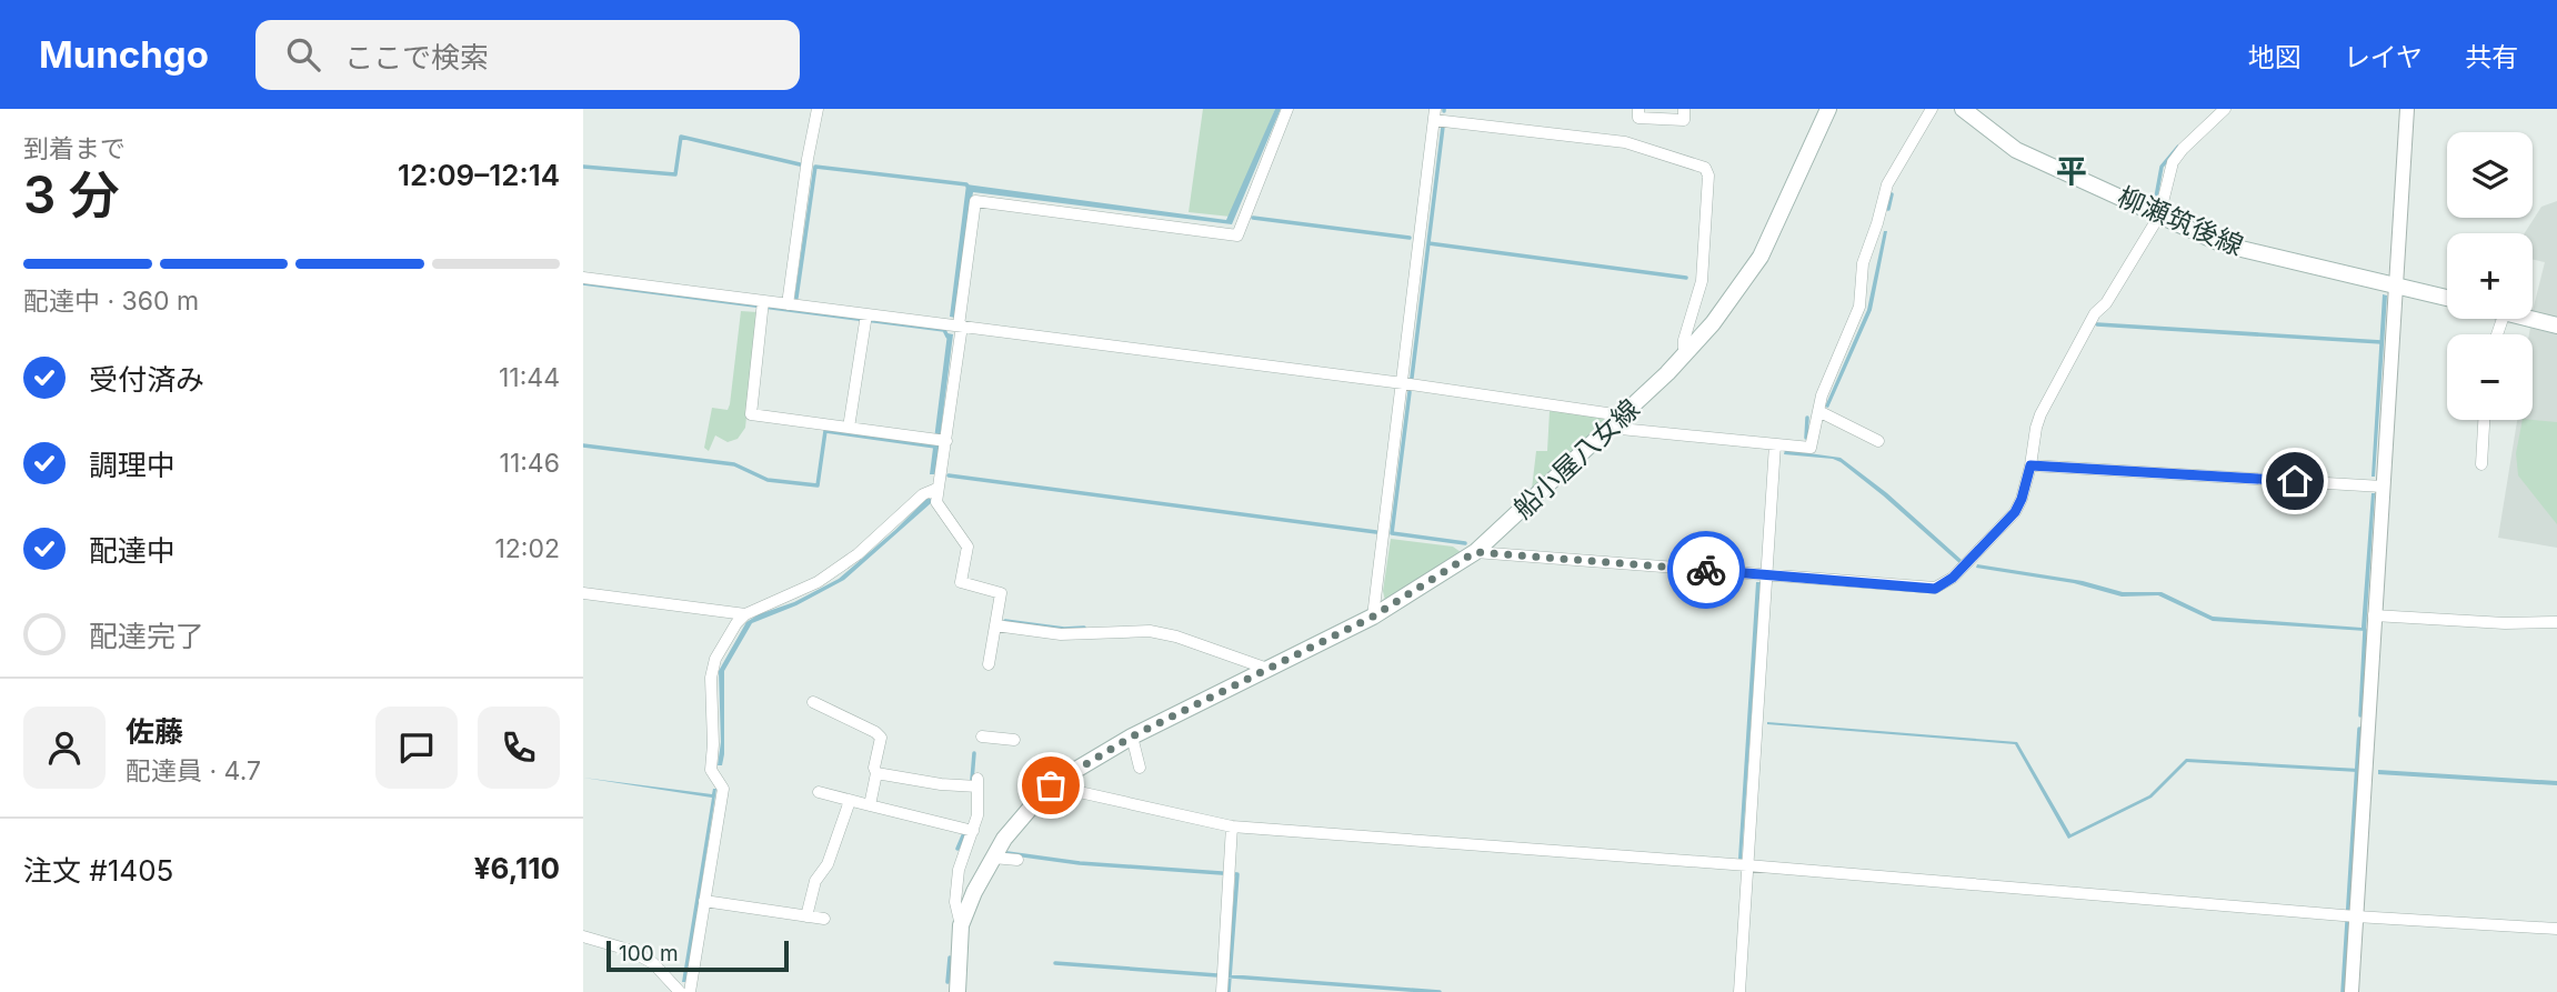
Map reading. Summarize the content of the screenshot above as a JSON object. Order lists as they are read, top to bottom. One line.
{"streets":{"main road":["柳瀬筑後線","船小屋八女線"]},"districts":["平"],"scale_bar":"100 m","page":{"header":"Munchgo","search":"ここで検索","nav":["地図","レイヤ","共有"],"heading":["3 分","到着まで","12:09–12:14"],"panel":["佐藤","配達員 · 4.7","注文 #1405","¥6,110"],"map_buttons":["+","−"],"bar":"配達中 · 360 m","list":[["受付済み","11:44"],["調理中","11:46"],["配達中","12:02"],"配達完了"],"scale":"100 m"}}
